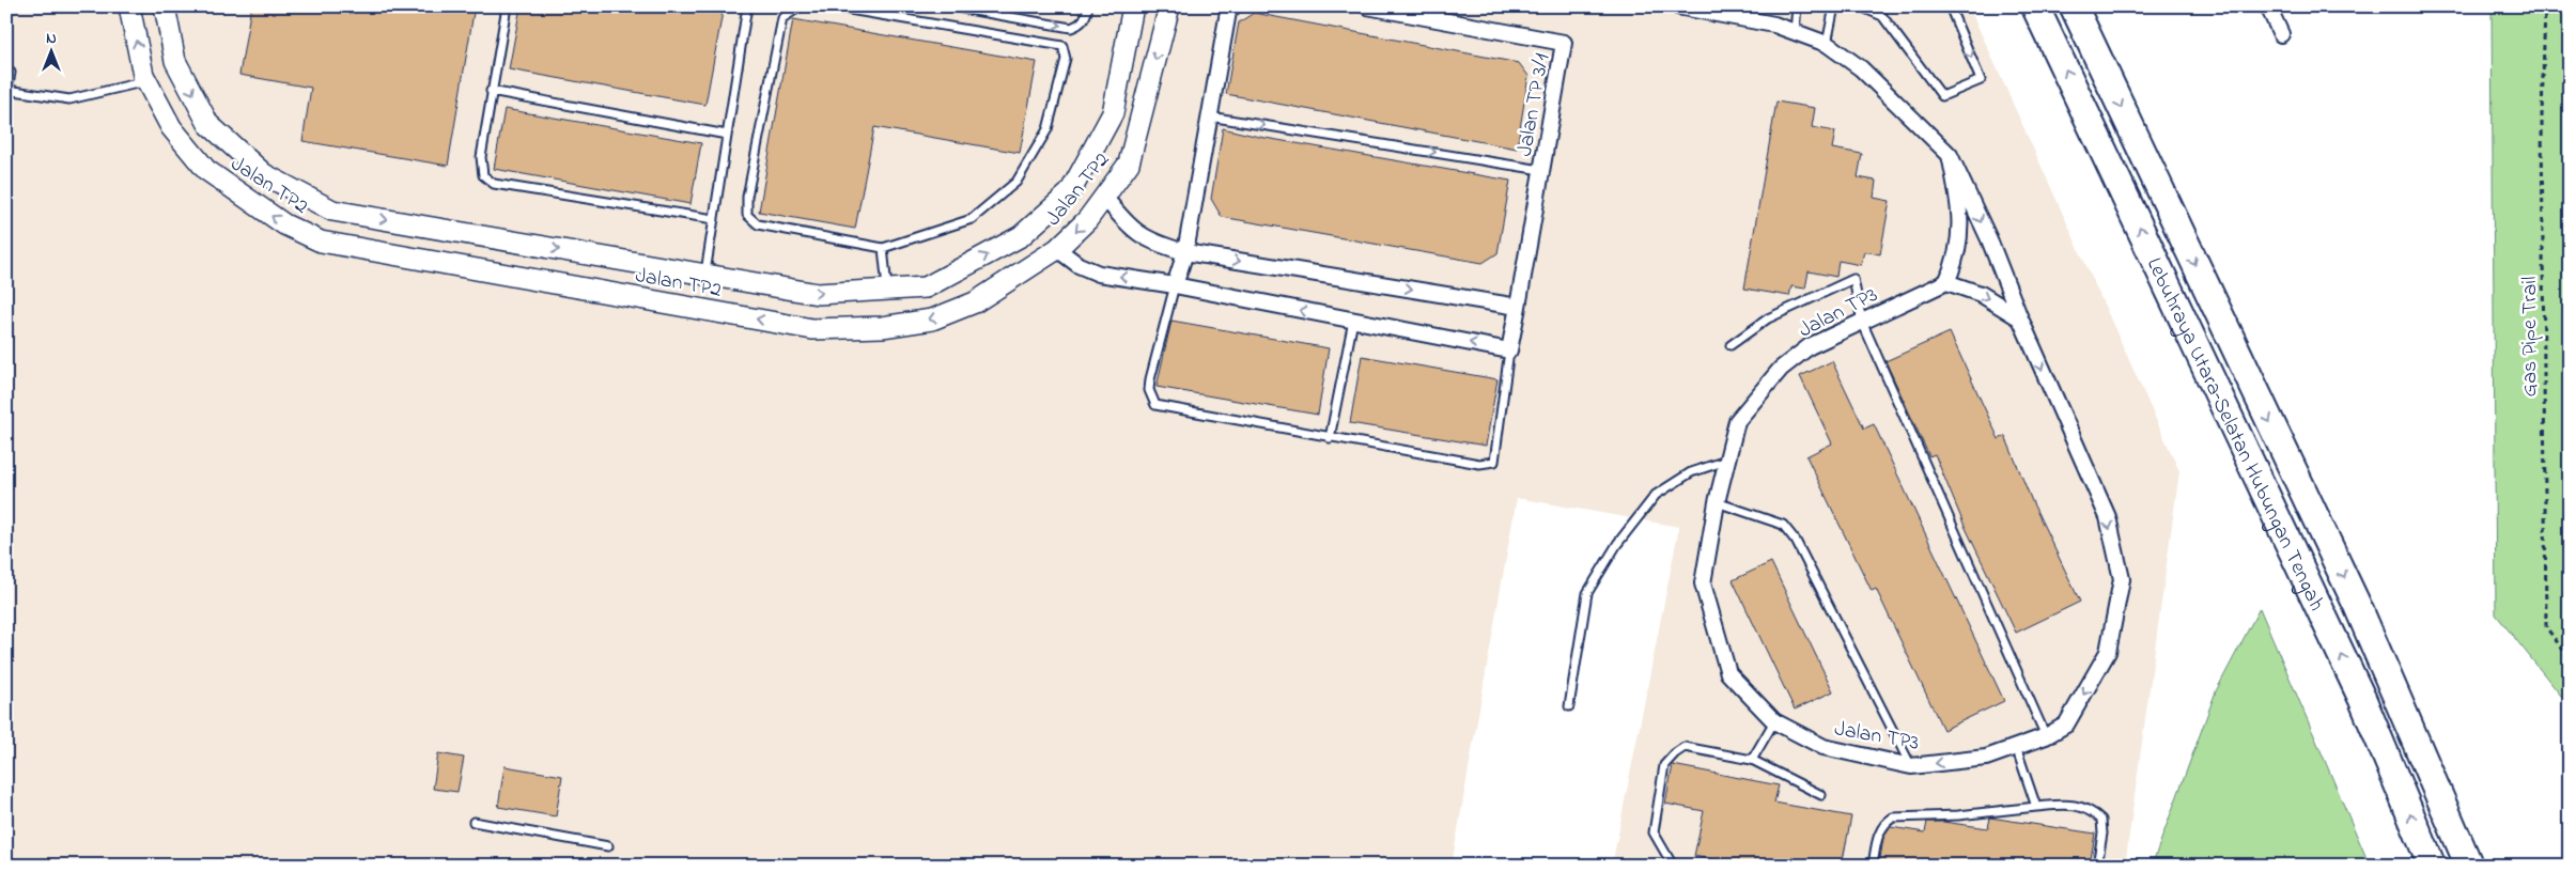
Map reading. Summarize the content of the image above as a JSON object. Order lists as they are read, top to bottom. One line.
{"streets":{"highway":["Lebuhraya Utara–Selatan Hubungan Tengah"],"street":["Jalan TP 3/1","Jalan TP2","Jalan TP3"],"path":["Gas Pipe Trail"]},"north":"top"}
